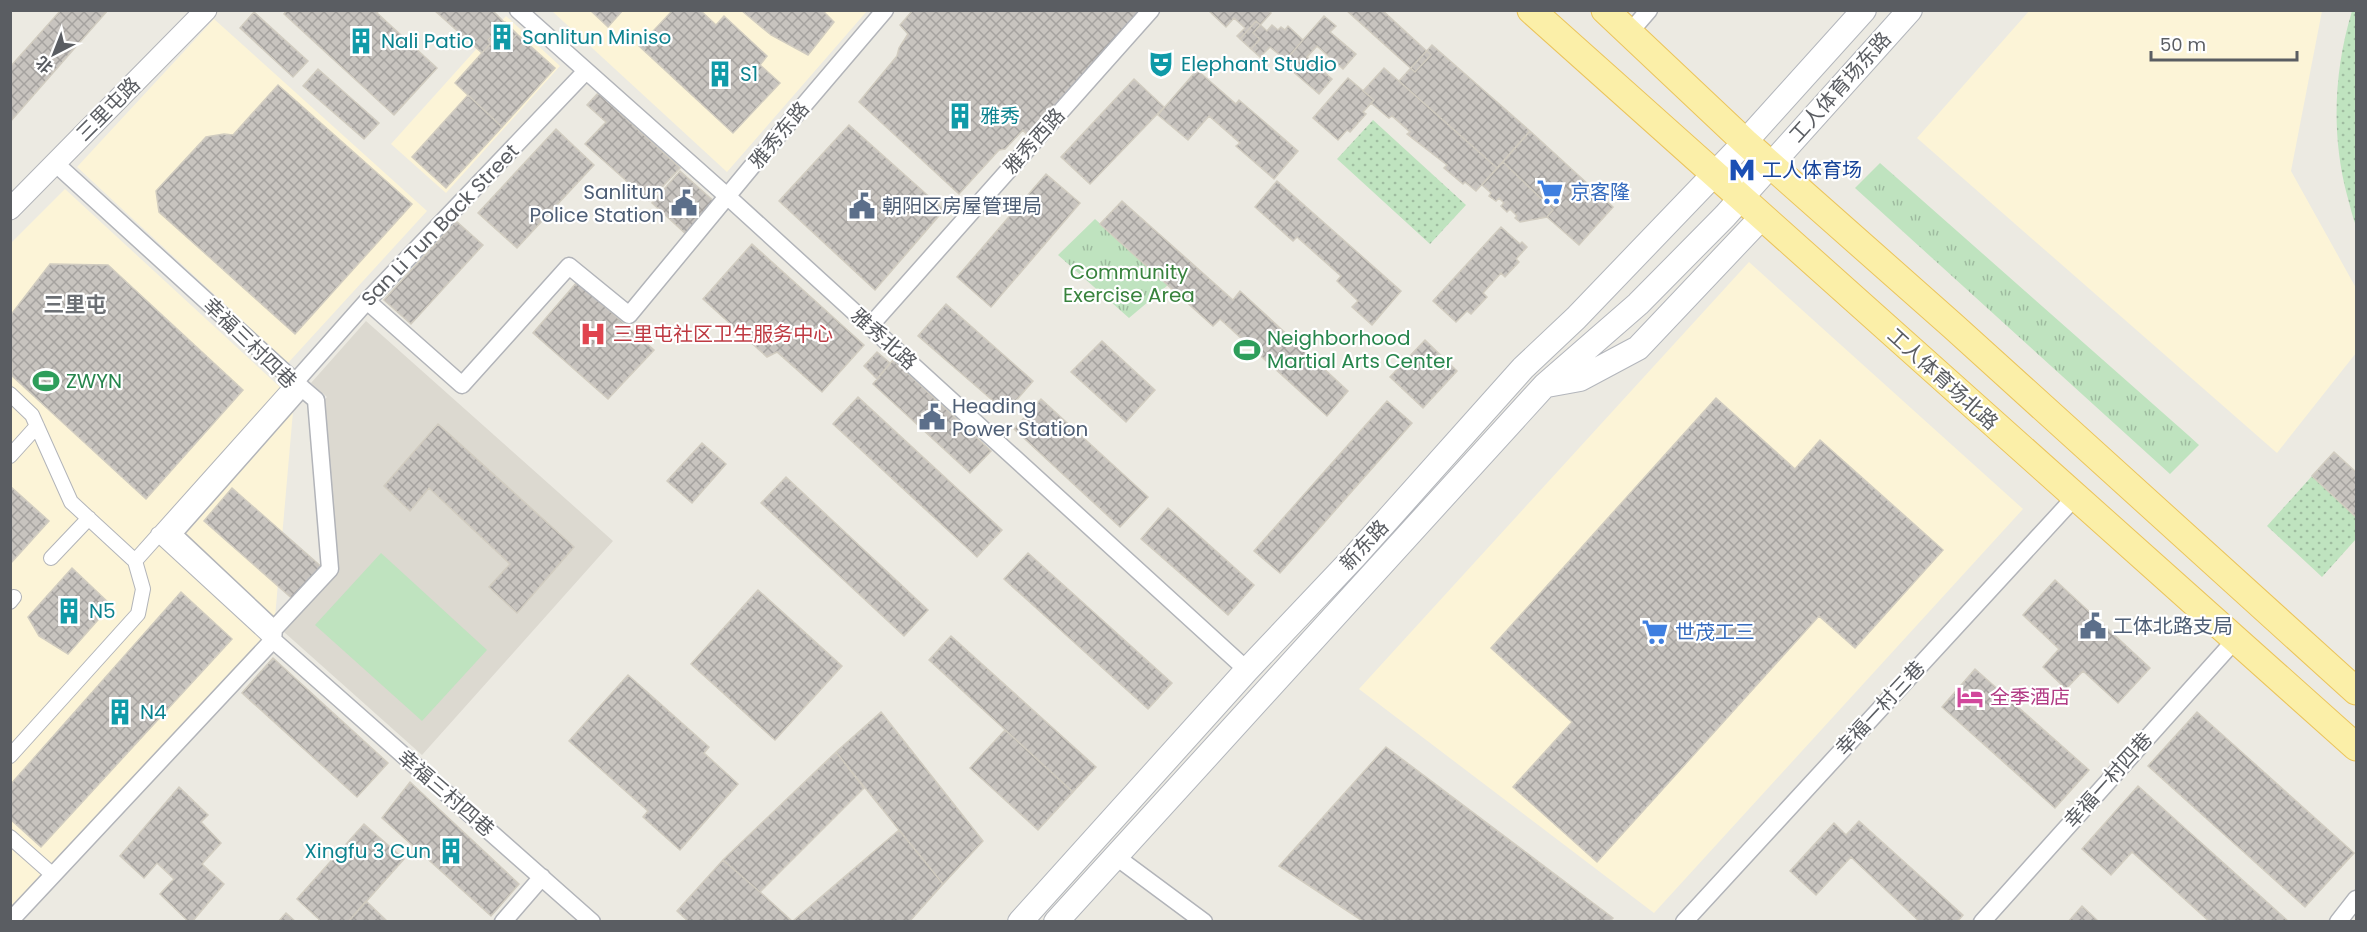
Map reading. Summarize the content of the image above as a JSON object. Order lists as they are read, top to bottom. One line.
{"streets":{"main road":["工人体育场东路","工人体育场北路","新东路"],"street":["三里屯路","雅秀东路","雅秀西路","San Li Tun Back Street","雅秀北路","幸福三村四巷","幸福一村三巷","幸福一村四巷"]},"crossings":[["工人体育场东路","工人体育场北路"],["工人体育场东路","新东路"],["三里屯路","幸福三村四巷"],["雅秀东路","San Li Tun Back Street"],["雅秀东路","雅秀北路"],["雅秀西路","雅秀北路"],["San Li Tun Back Street","雅秀北路"],["San Li Tun Back Street","幸福三村四巷"],["雅秀北路","新东路"],["工人体育场北路","新东路"],["工人体育场北路","幸福一村三巷"],["工人体育场北路","幸福一村四巷"]],"districts":["三里屯"],"parks":["Community Exercise Area"],"places":{"building":["Sanlitun Miniso","Nali Patio","S1","雅秀","N5","N4","Xingfu 3 Cun"],"theatre":["Elephant Studio"],"metro station":["工人体育场"],"supermarket":["京客隆","世茂工三"],"public building":["Sanlitun Police Station","朝阳区房屋管理局","Heading Power Station","工体北路支局"],"hospital":["三里屯社区卫生服务中心"],"sports":["Neighborhood Martial Arts Center","ZWYN"],"hotel":["全季酒店"]},"scale_bar":"50 m","north":"bottom left"}
